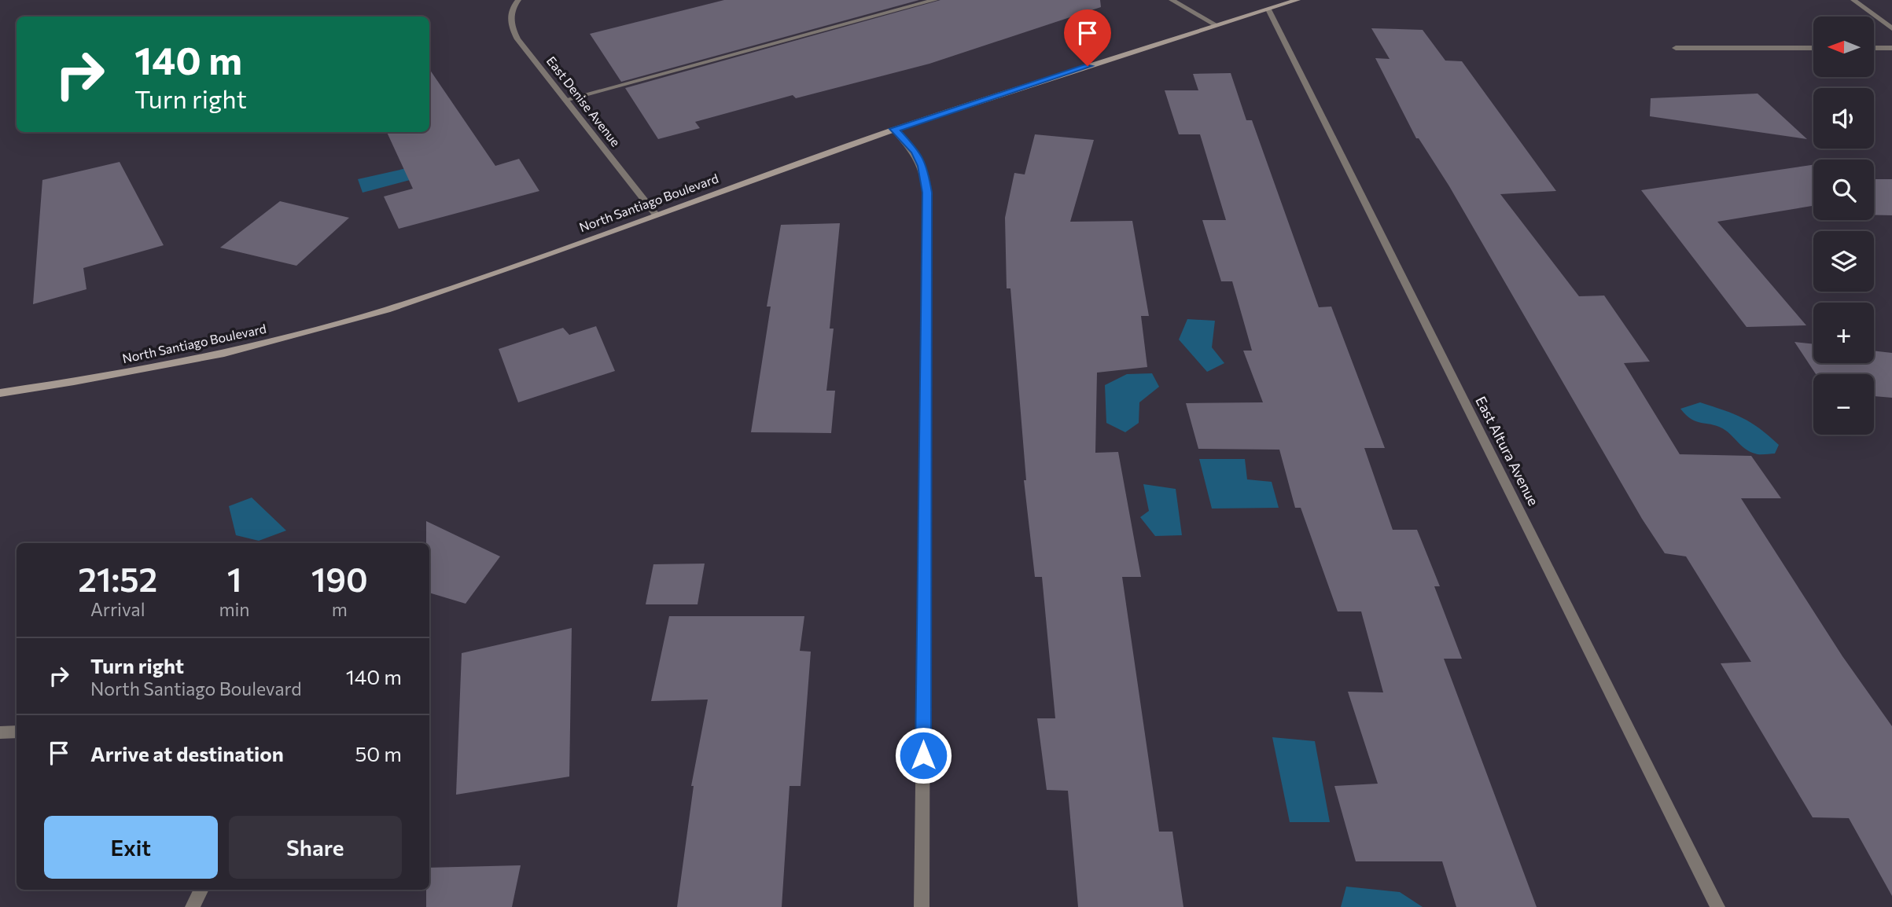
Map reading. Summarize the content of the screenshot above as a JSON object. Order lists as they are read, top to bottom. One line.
{"streets":{"main road":["North Santiago Boulevard"],"street":["East Denise Avenue","East Altura Avenue"]},"crossings":[["East Denise Avenue","North Santiago Boulevard"],["North Santiago Boulevard","East Altura Avenue"]],"north":"left","page":{"map_buttons":["+","−"],"turn":["140 m","Turn right"],"eta":["21:52","Arrival","1","min","190","m"],"list":[{"name":"Turn right","note":"North Santiago Boulevard","value":"140 m"},{"name":"Arrive at destination","value":"50 m"}],"buttons":["Exit","Share"]}}
